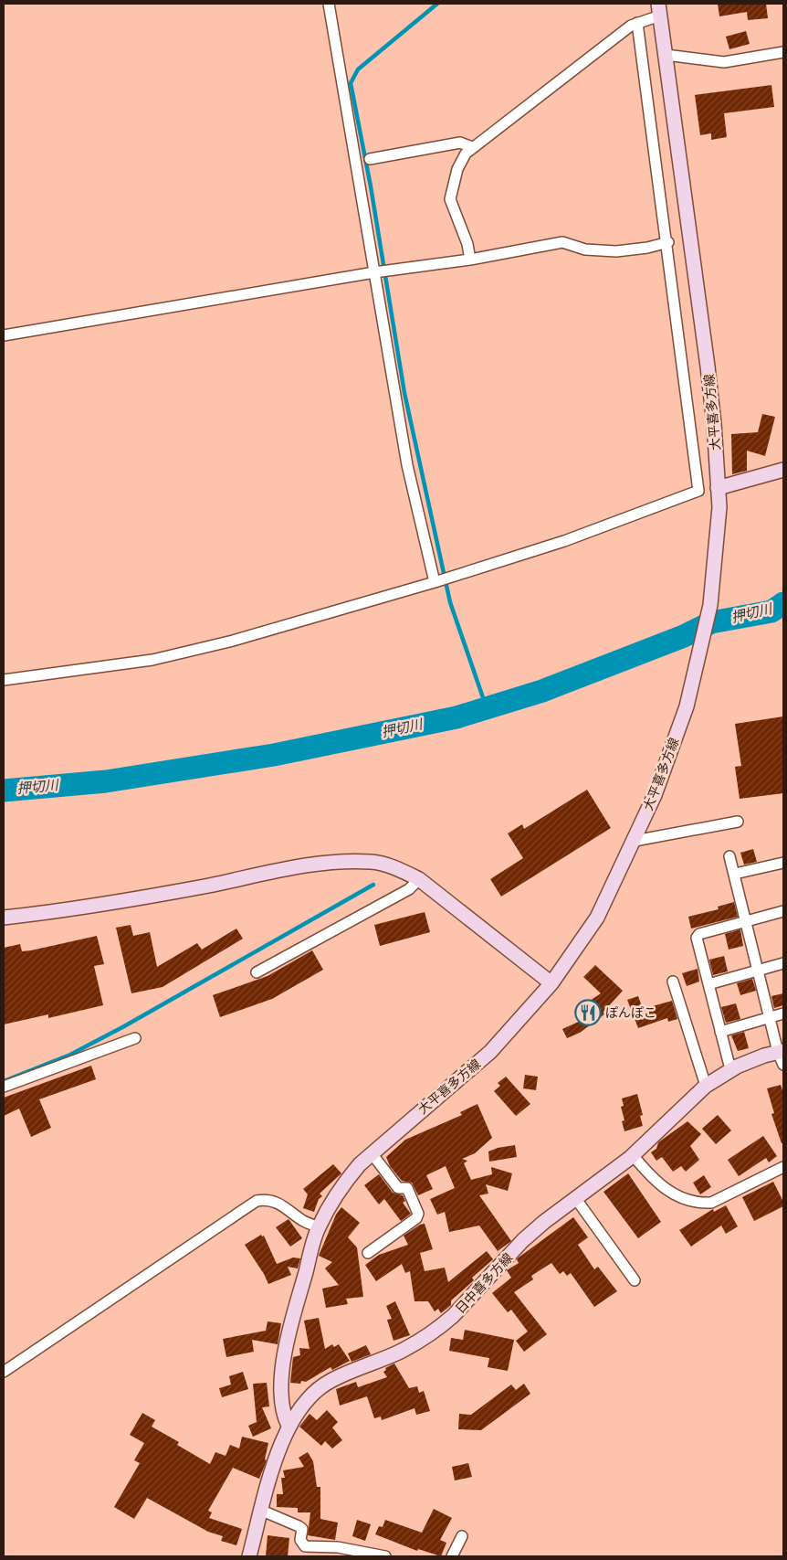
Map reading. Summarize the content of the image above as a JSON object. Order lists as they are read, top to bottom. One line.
{"streets":{"main road":["大平喜多方線","日中喜多方線"]},"crossings":[["大平喜多方線","日中喜多方線"]],"water":["押切川"],"places":{"restaurant":["ぽんぽこ"]}}
